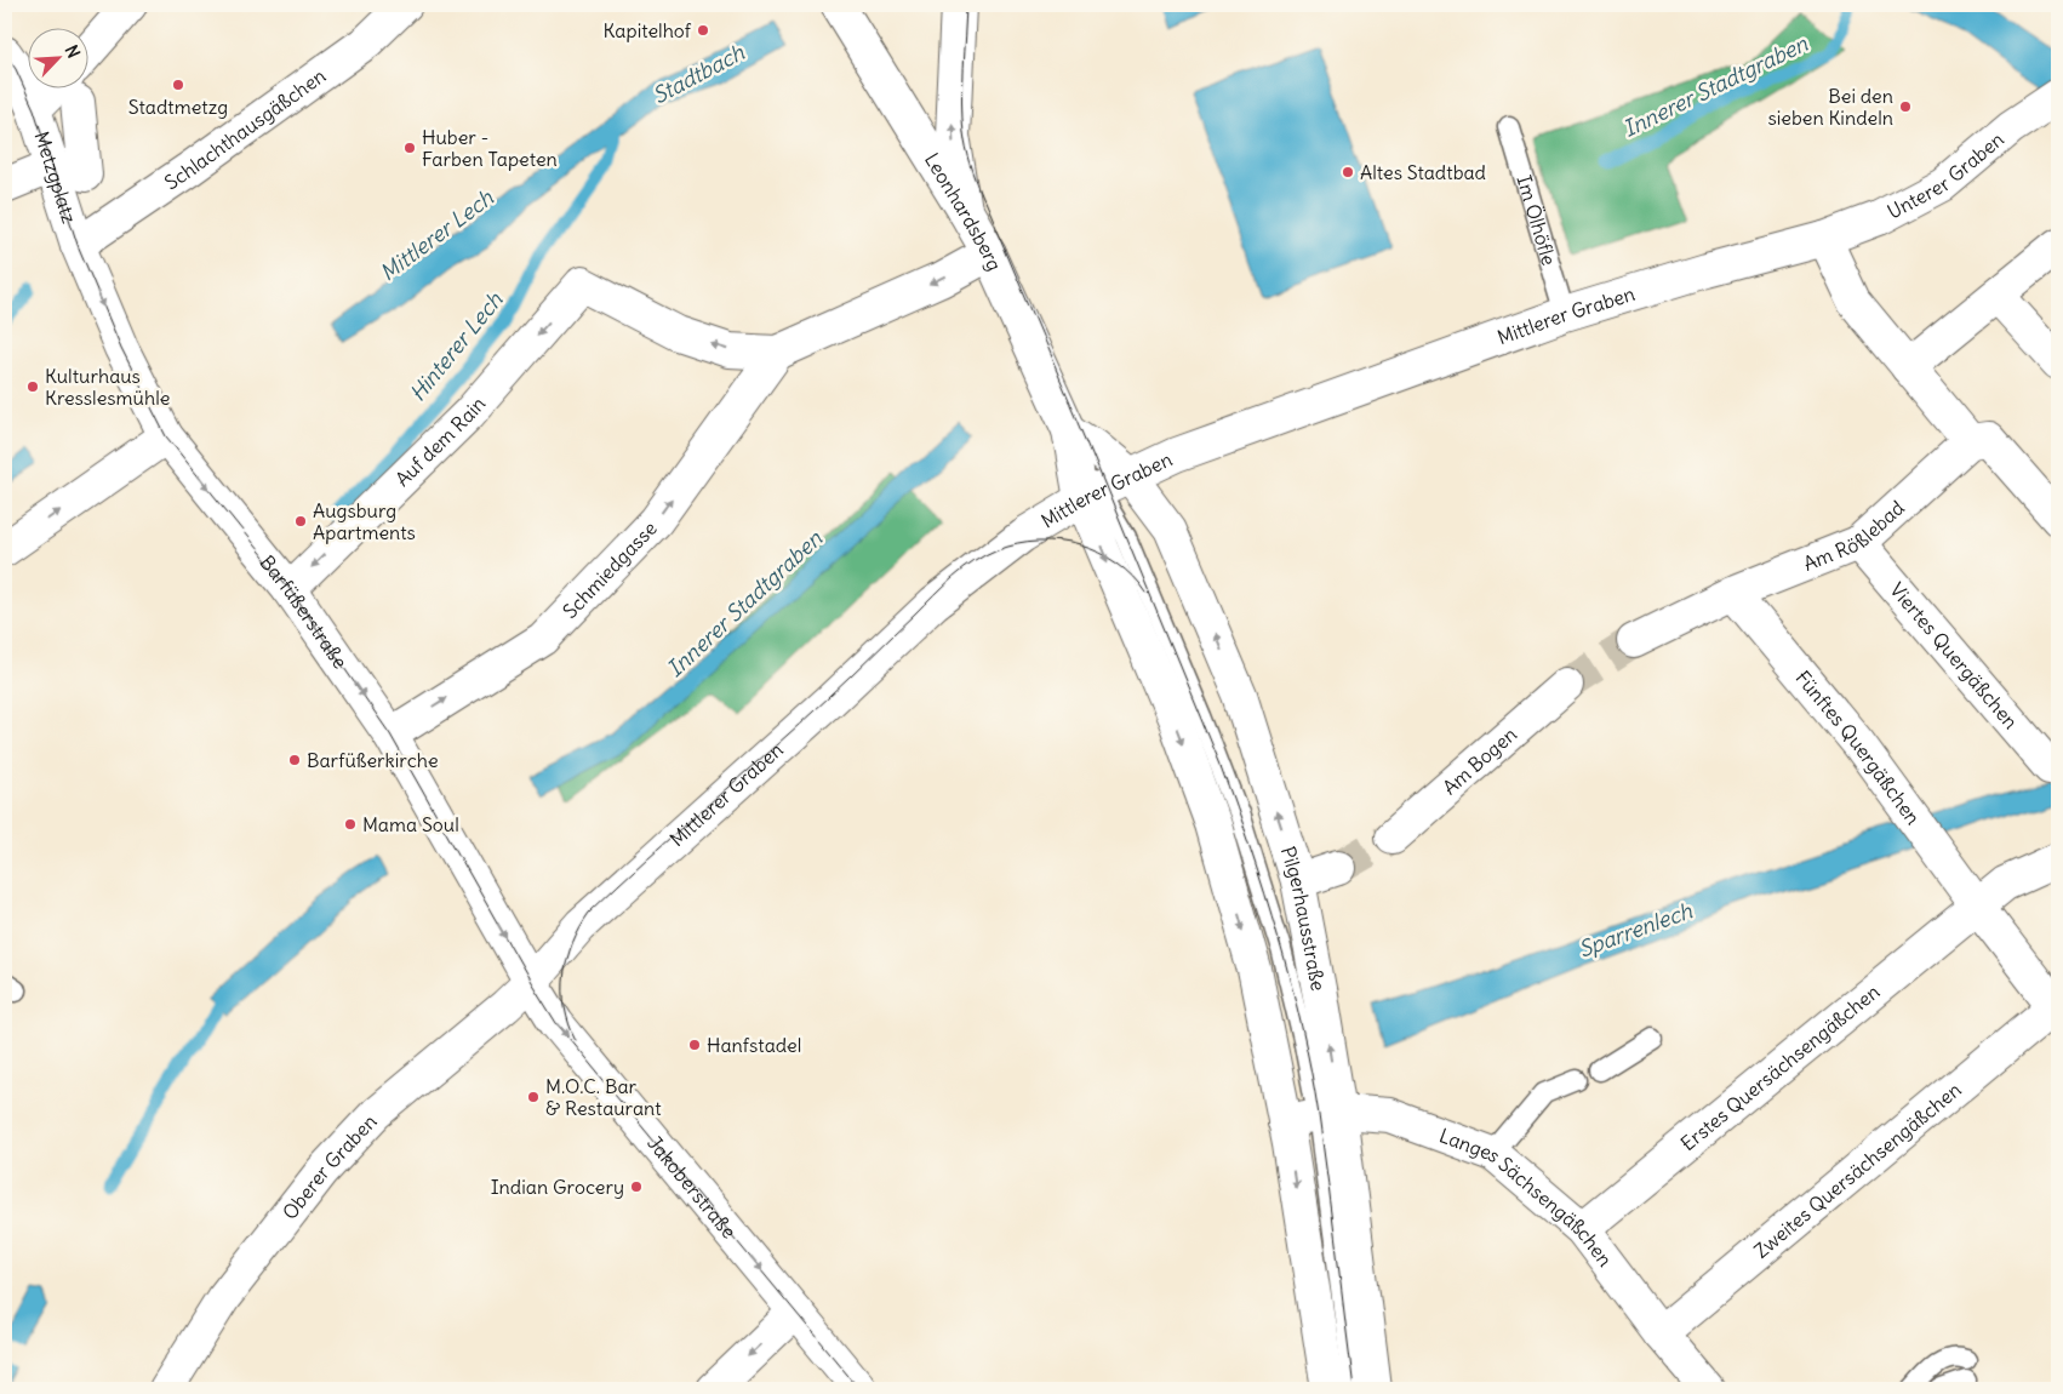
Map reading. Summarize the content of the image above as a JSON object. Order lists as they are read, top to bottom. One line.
{"streets":{"street":["Schlachthausgäßchen","Unterer Graben","Metzgplatz","Leonhardsberg","Mittlerer Graben","Auf dem Rain","Am Rößlebad","Schmiedgasse","Barfüßerstraße","Viertes Quergäßchen","Fünftes Quergäßchen","Am Bogen","Pilgerhausstraße","Erstes Quersächsengäßchen","Oberer Graben","Zweites Quersächsengäßchen","Jakoberstraße","Langes Sächsengäßchen"],"lane":["Im Ölhöfle"]},"crossings":[["Schlachthausgäßchen","Metzgplatz"],["Schlachthausgäßchen","Barfüßerstraße"],["Unterer Graben","Mittlerer Graben"],["Metzgplatz","Barfüßerstraße"],["Leonhardsberg","Mittlerer Graben"],["Leonhardsberg","Schmiedgasse"],["Im Ölhöfle","Mittlerer Graben"],["Mittlerer Graben","Barfüßerstraße"],["Mittlerer Graben","Pilgerhausstraße"],["Mittlerer Graben","Oberer Graben"],["Mittlerer Graben","Jakoberstraße"],["Auf dem Rain","Schmiedgasse"],["Auf dem Rain","Barfüßerstraße"],["Am Rößlebad","Viertes Quergäßchen"],["Am Rößlebad","Fünftes Quergäßchen"],["Schmiedgasse","Barfüßerstraße"],["Barfüßerstraße","Oberer Graben"],["Barfüßerstraße","Jakoberstraße"],["Fünftes Quergäßchen","Erstes Quersächsengäßchen"],["Fünftes Quergäßchen","Zweites Quersächsengäßchen"],["Pilgerhausstraße","Langes Sächsengäßchen"],["Erstes Quersächsengäßchen","Langes Sächsengäßchen"],["Oberer Graben","Jakoberstraße"],["Zweites Quersächsengäßchen","Langes Sächsengäßchen"]],"one_way":["Auf dem Rain","Barfüßerstraße","Jakoberstraße"],"water":["Stadtbach","Innerer Stadtgraben","Mittlerer Lech","Hinterer Lech","Sparrenlech"],"places":["Kapitelhof","Stadtmetzg","Bei den sieben Kindeln","Huber - Farben Tapeten","Altes Stadtbad","Kulturhaus Kresslesmühle","Augsburg Apartments","Barfüßerkirche","Mama Soul","Hanfstadel","M.O.C. Bar & Restaurant","Indian Grocery"],"north":"top right"}
